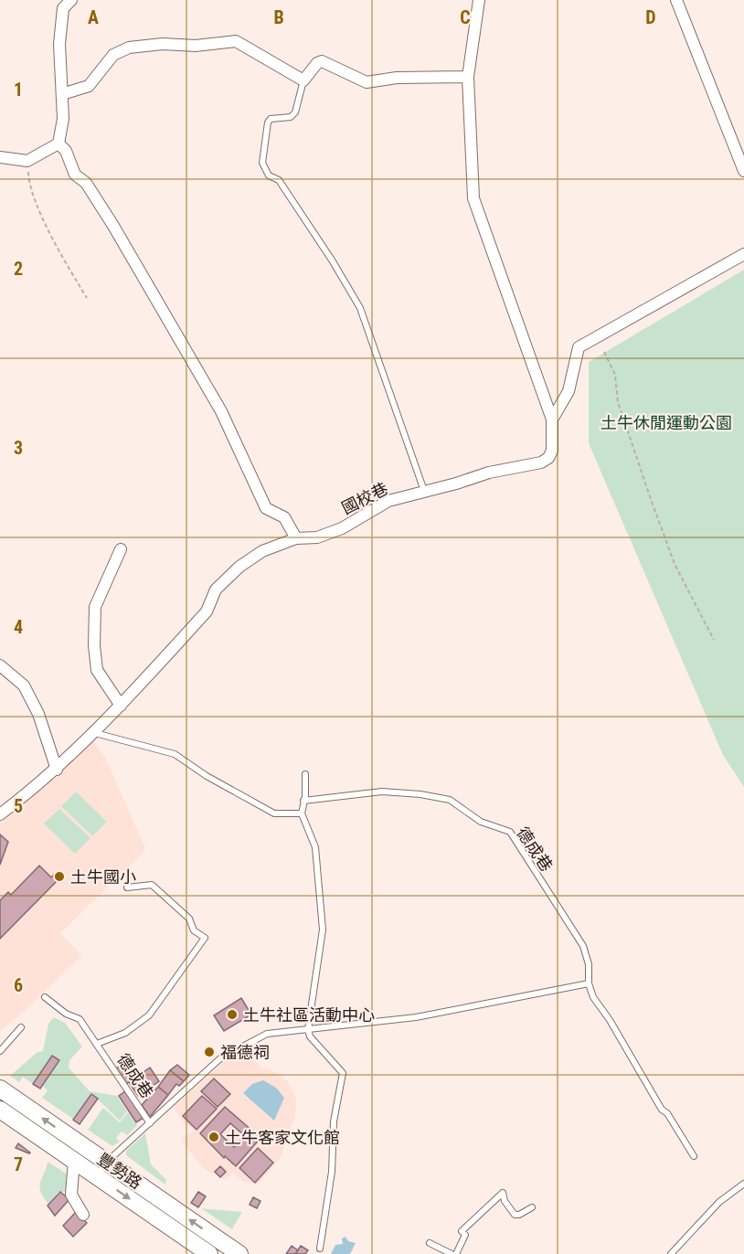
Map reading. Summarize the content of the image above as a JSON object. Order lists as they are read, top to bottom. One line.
{"streets":{"main road":["豐勢路"],"street":["國校巷"],"lane":["德成巷"]},"crossings":[["德成巷","豐勢路"]],"parks":["土牛休閒運動公園"],"places":["土牛國小","土牛社區活動中心","福德祠","土牛客家文化館"],"grid":{"columns":["A","B","C","D"],"rows":["1","2","3","4","5","6","7"]}}
